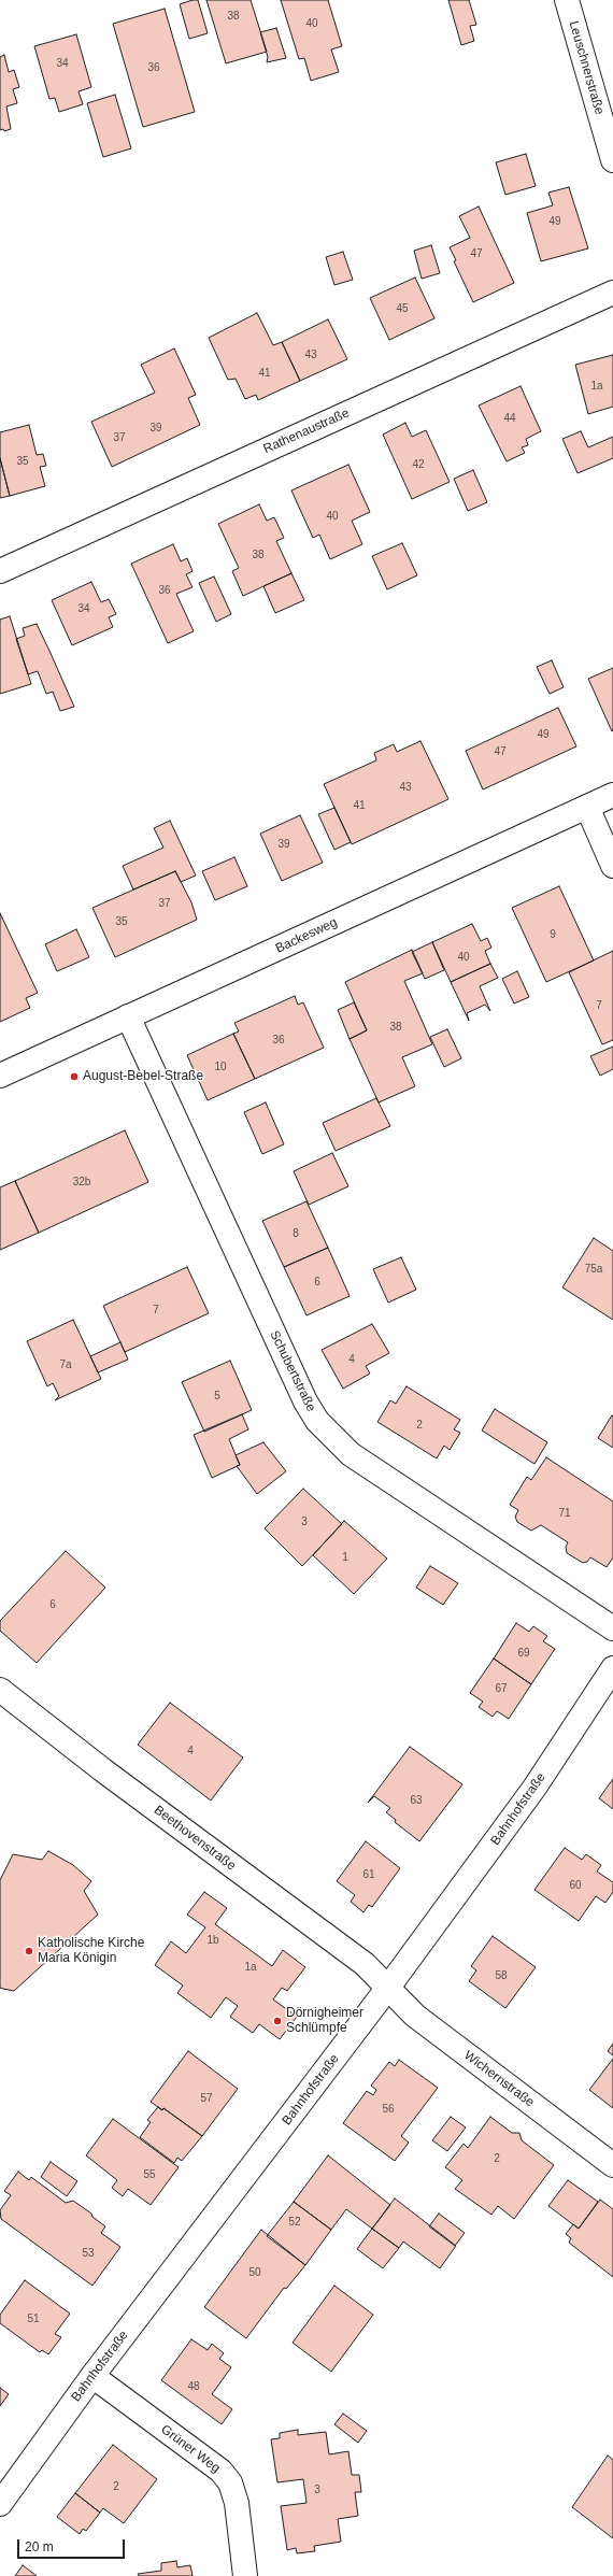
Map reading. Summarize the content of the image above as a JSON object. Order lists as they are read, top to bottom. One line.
{"streets":{"street":["Leuschnerstraße","Rathenaustraße","Backesweg","Schubertstraße","Bahnhofstraße","Beethovenstraße","Wichernstraße","Grüner Weg"]},"crossings":[["Backesweg","Schubertstraße"],["Bahnhofstraße","Beethovenstraße"],["Bahnhofstraße","Wichernstraße"],["Bahnhofstraße","Grüner Weg"],["Beethovenstraße","Wichernstraße"]],"places":["August-Bebel-Straße","Katholische Kirche Maria Königin","Dörnigheimer Schlümpfe"],"house_numbers":["38","40","34","36","49","47","45","43","41","1a","44","39","37","35","42","40","38","36","34","49","47","43","41","39","37","35","9","40","7","38","36","10","32b","8","75a","6","7","4","7a","5","2","71","3","1","6","69","67","4","63","61","60","1b","1a","58","57","56","2","55","52","53","50","51","48","2","3"],"scale_bar":"20 m"}
